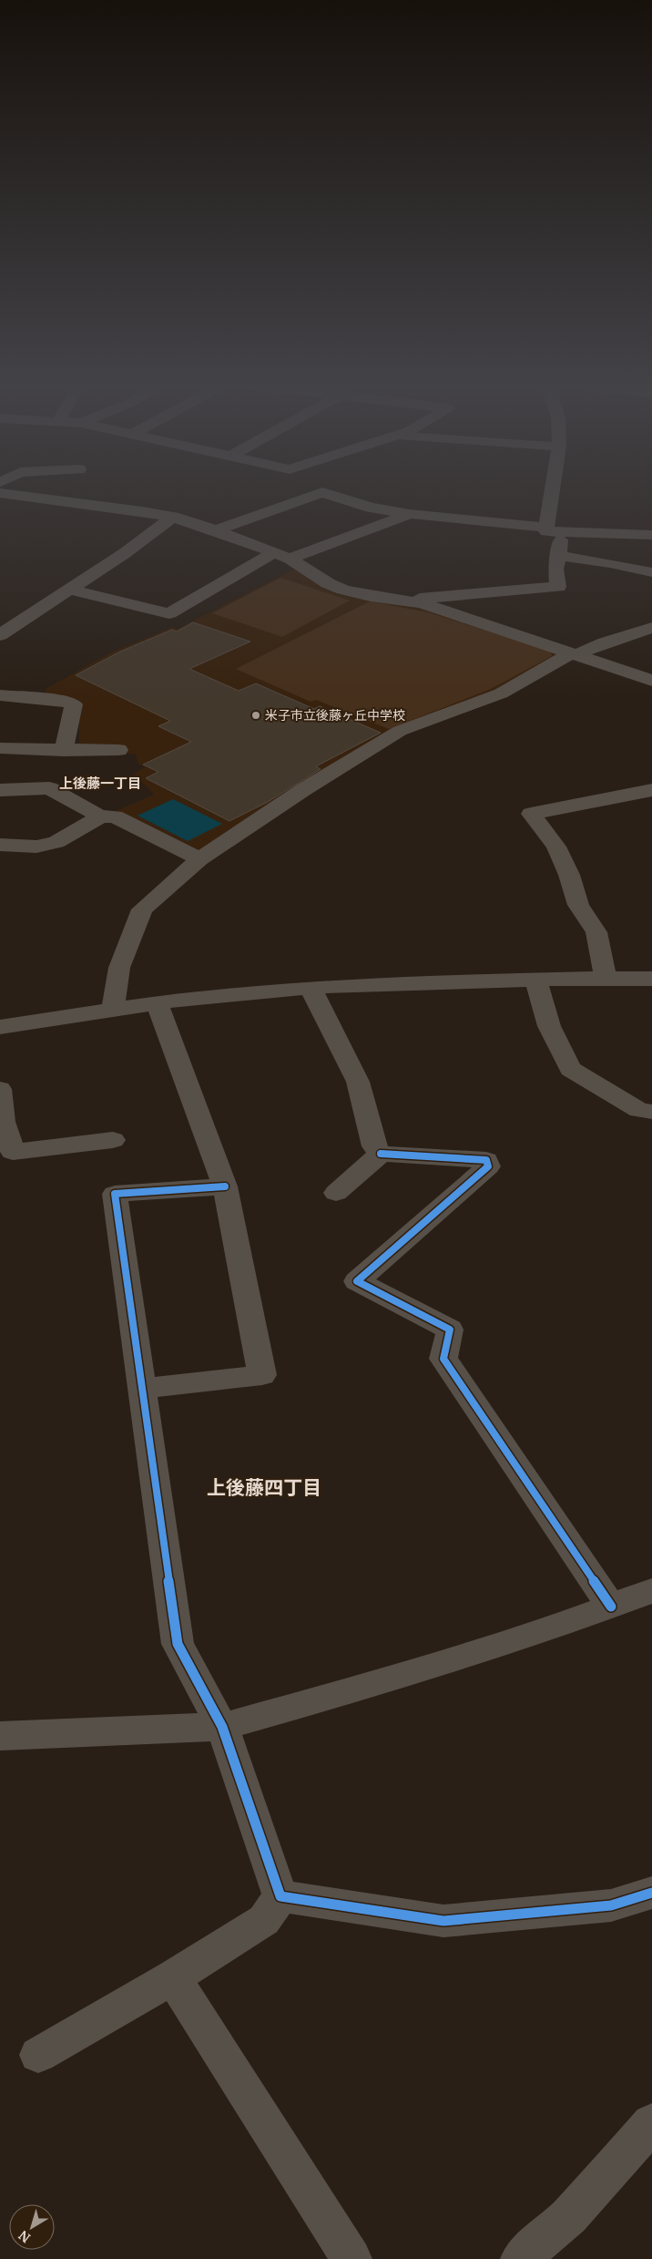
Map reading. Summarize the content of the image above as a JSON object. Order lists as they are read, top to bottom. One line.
{"districts":["上後藤一丁目","上後藤四丁目"],"places":["米子市立後藤ヶ丘中学校"],"north":"bottom left"}
